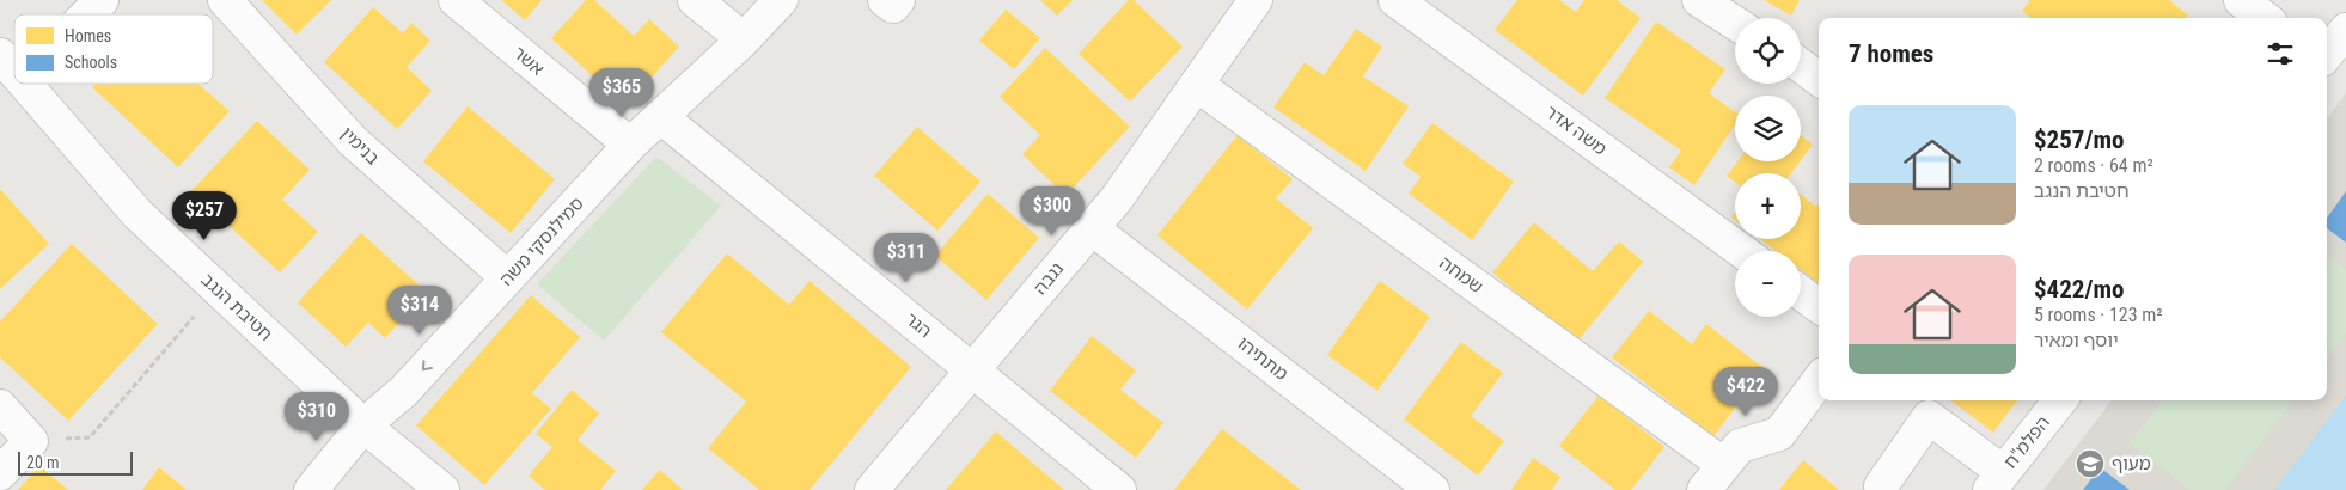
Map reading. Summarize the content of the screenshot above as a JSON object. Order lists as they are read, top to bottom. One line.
{"streets":{"street":["אשר","משה אדר","בנימין","סמילנסקי משה","שמחה","נגבה","חטיבת הנגב","הגר","מתתיהו","הפלמ\"ח"]},"crossings":[["אשר","סמילנסקי משה"],["בנימין","סמילנסקי משה"],["סמילנסקי משה","חטיבת הנגב"],["סמילנסקי משה","הגר"],["שמחה","נגבה"],["נגבה","הגר"],["נגבה","מתתיהו"]],"places":{"school or university":["מעוף"]},"legend":["Homes","Schools"],"scale_bar":"20 m","page":{"map_buttons":["+","−"],"heading":"7 homes","price":["$365","$300","$257","$311","$314","$422","$310"],"list":[{"name":"$257/mo","note":"2 rooms · 64 m² · חטיבת הנגב"},{"name":"$422/mo","note":"5 rooms · 123 m² · יוסף ומאיר"}],"scale":"20 m"}}
